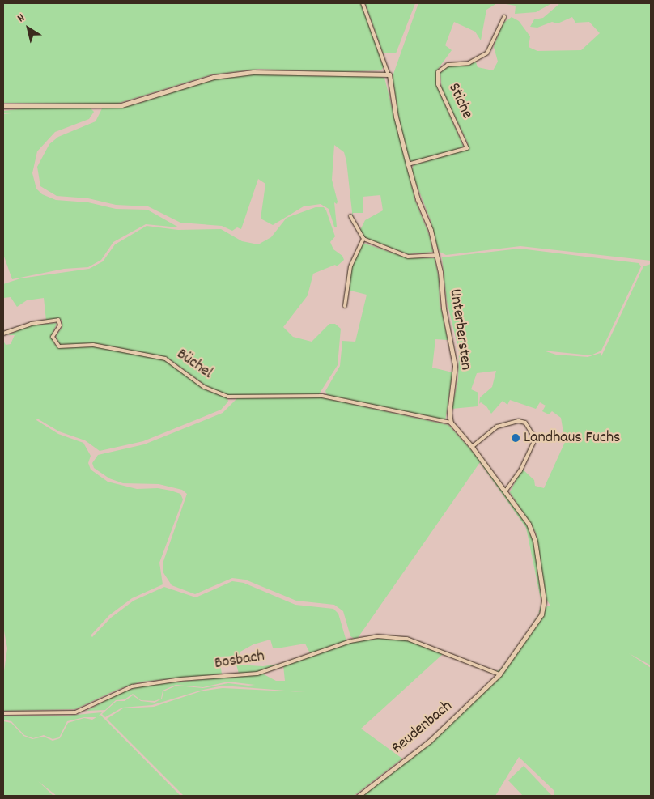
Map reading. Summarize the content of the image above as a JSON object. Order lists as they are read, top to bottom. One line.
{"streets":{"street":["Stiche","Unterbersten","Büchel","Bosbach","Reudenbach"]},"crossings":[["Stiche","Unterbersten"],["Unterbersten","Büchel"],["Bosbach","Reudenbach"]],"places":["Landhaus Fuchs"],"north":"top left"}
